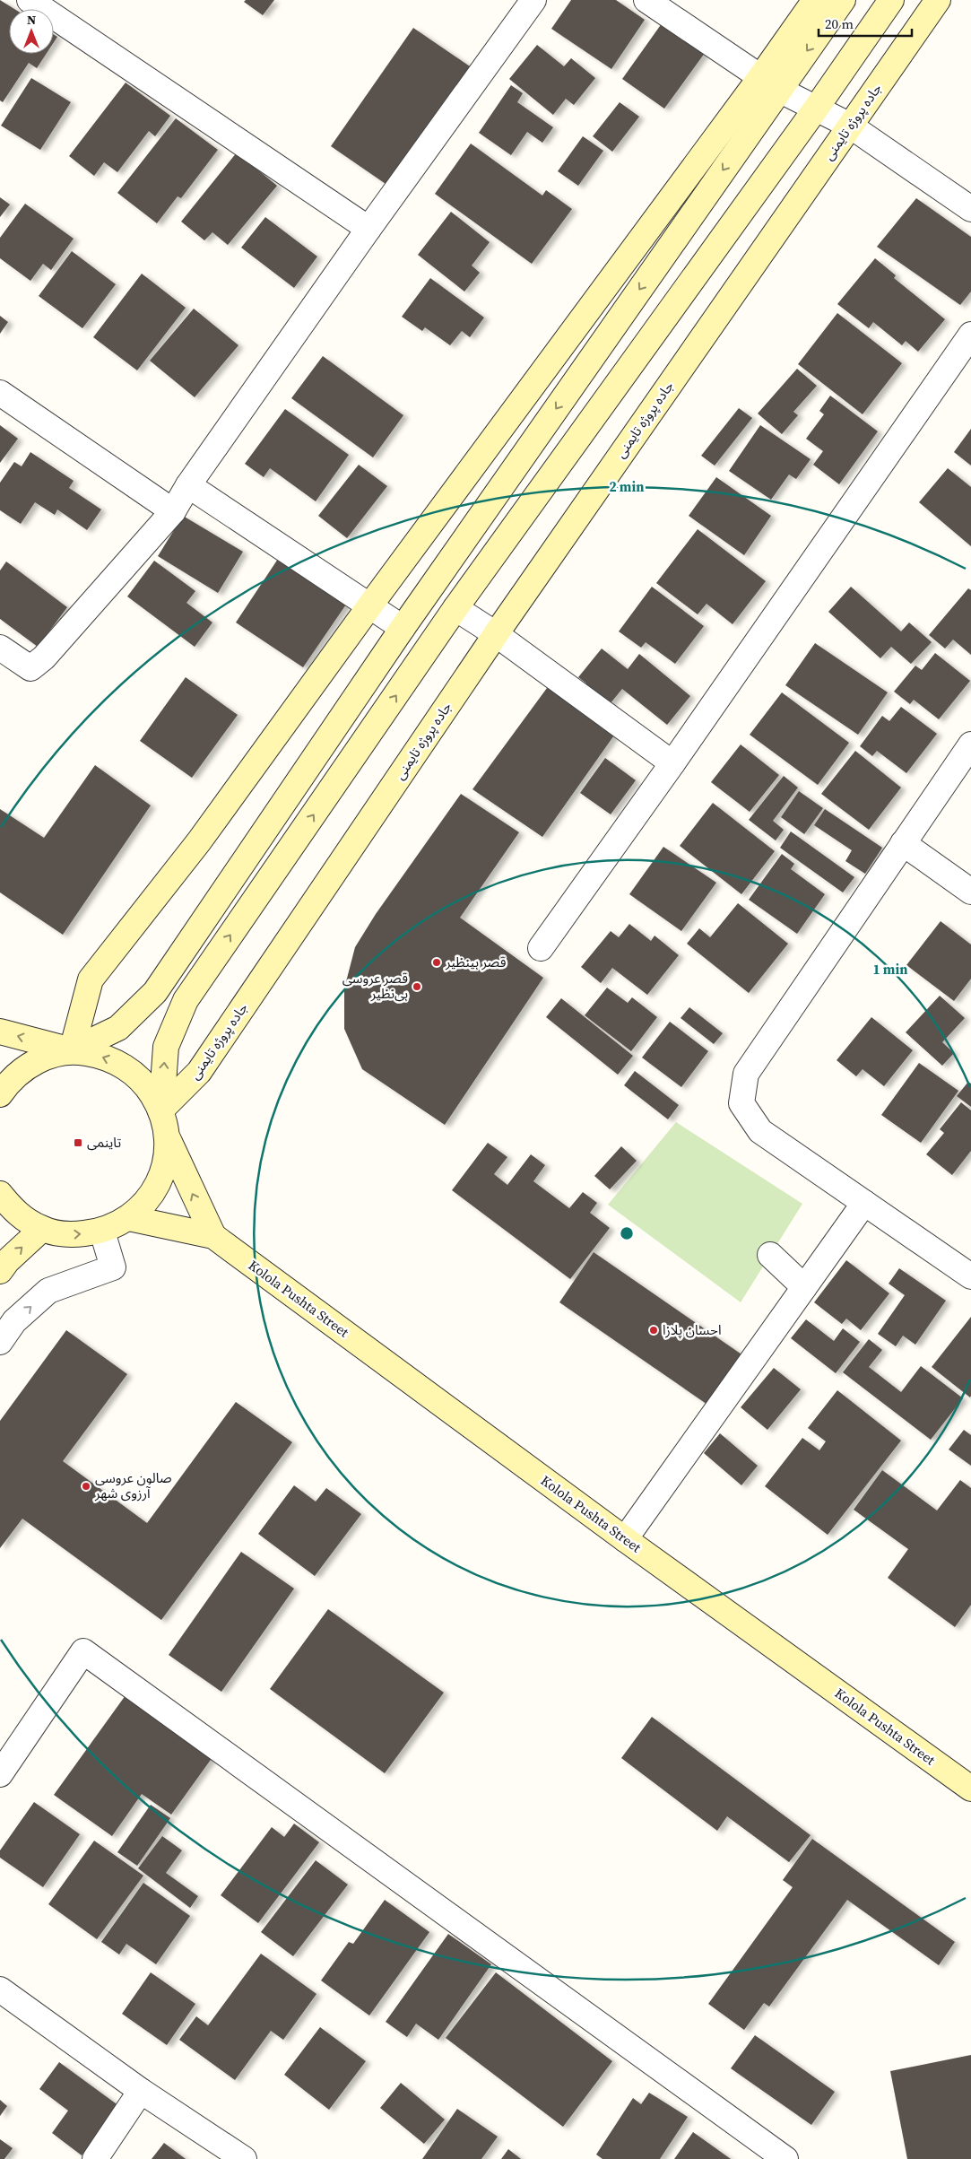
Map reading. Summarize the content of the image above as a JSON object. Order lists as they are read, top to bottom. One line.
{"streets":{"main road":["جاده پروژه تایمنی","Kolola Pushta Street"]},"places":{"other":["قصر بینظیر","قصر عروسی بی‌نظیر","احسان پلازا","صالون عروسی آرزوی شهر"],"transit":["تاینمی"]},"scale_bar":"20 m","north":"top","rings":["2 min","1 min"]}
